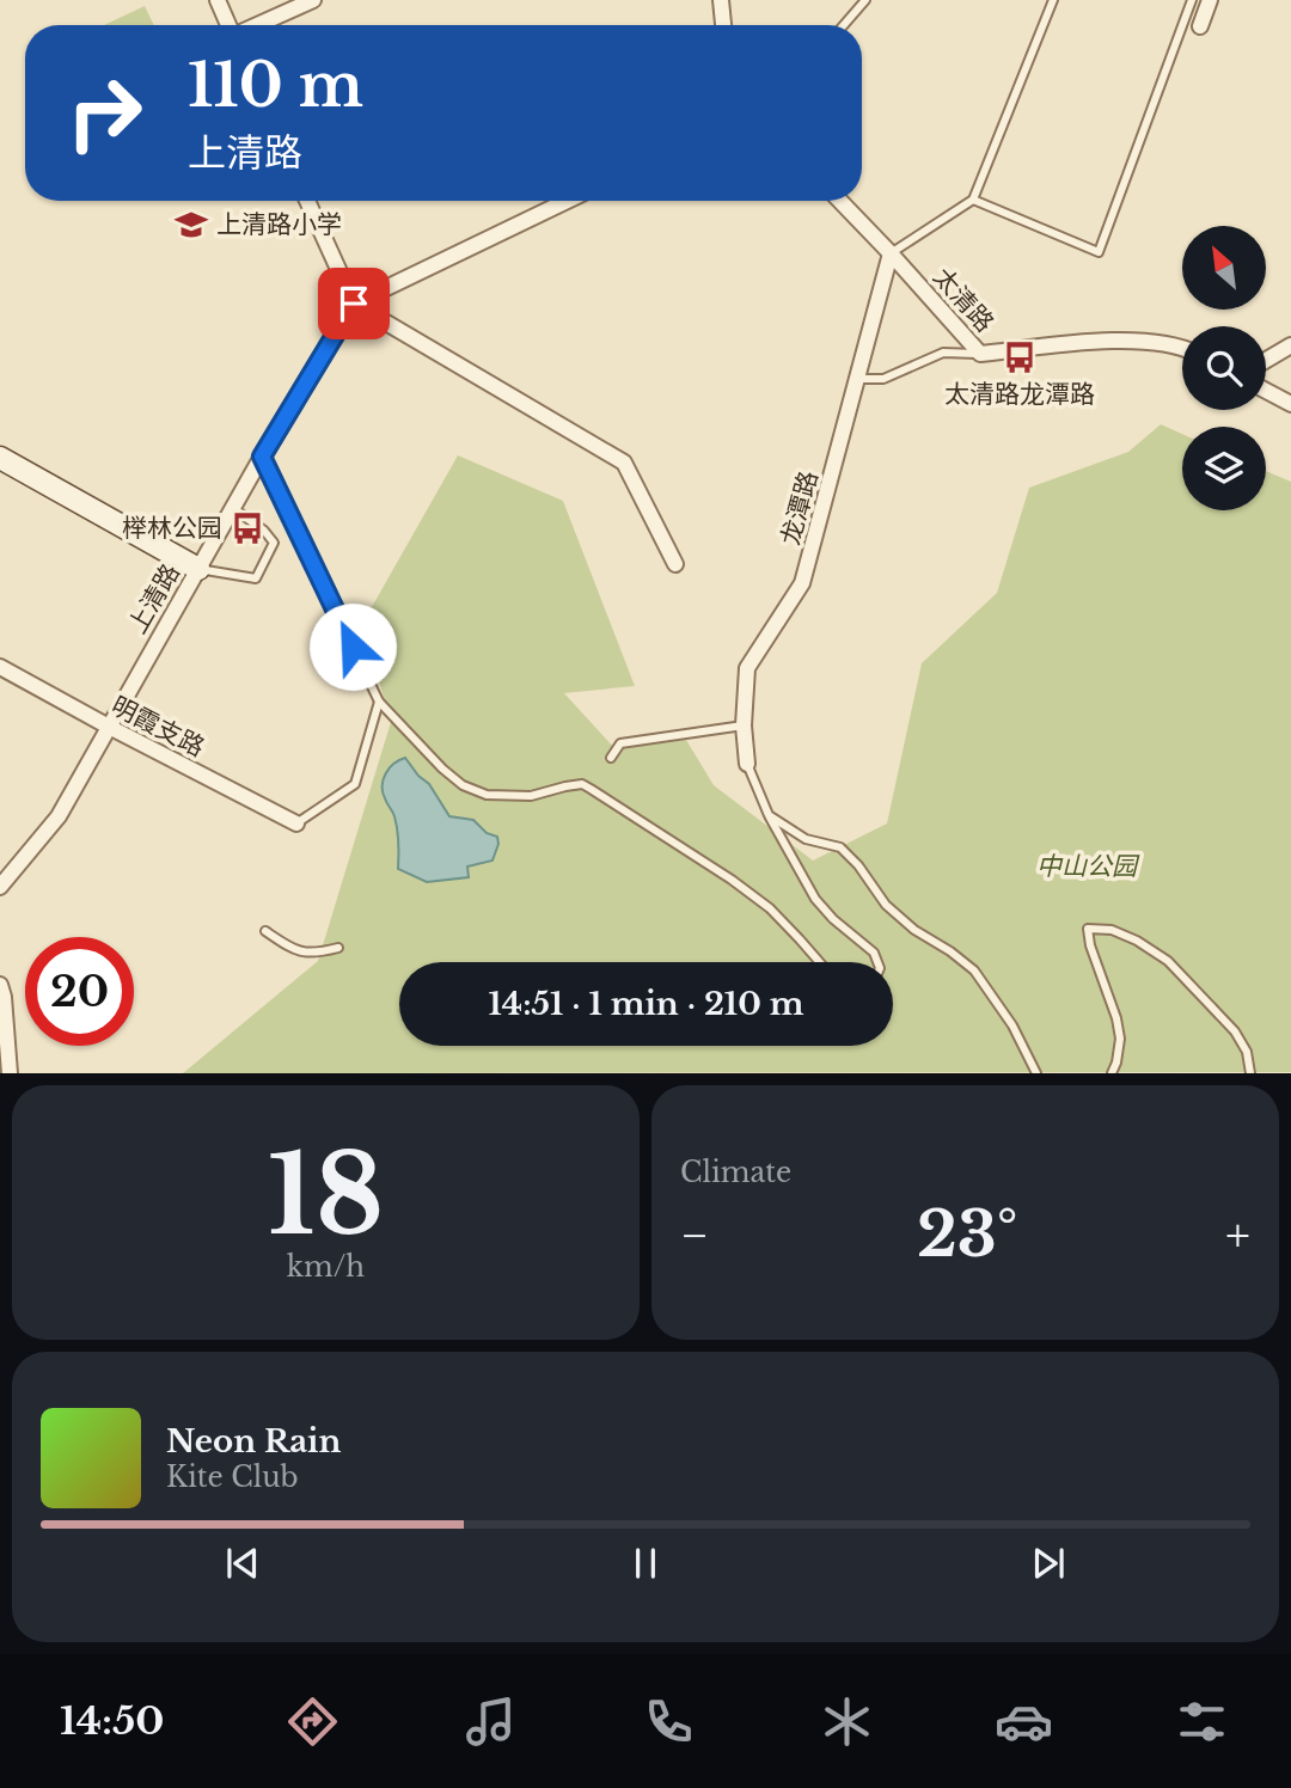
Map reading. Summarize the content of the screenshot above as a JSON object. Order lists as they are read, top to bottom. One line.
{"streets":{"street":["太清路","龙潭路","上清路","明霞支路"]},"crossings":[["太清路","龙潭路"],["上清路","明霞支路"]],"parks":["中山公园"],"places":{"school or university":["上清路小学"],"bus stop":["太清路龙潭路","榉林公园"]},"north":"top left","page":{"turn":["110 m","上清路"],"limit":"20","trip":"14:51 · 1 min · 210 m","tile":[["18","km/h"],"Climate"],"heat":["−","23°","+"],"song":["Neon Rain","Kite Club"],"tabs":"14:50"}}
